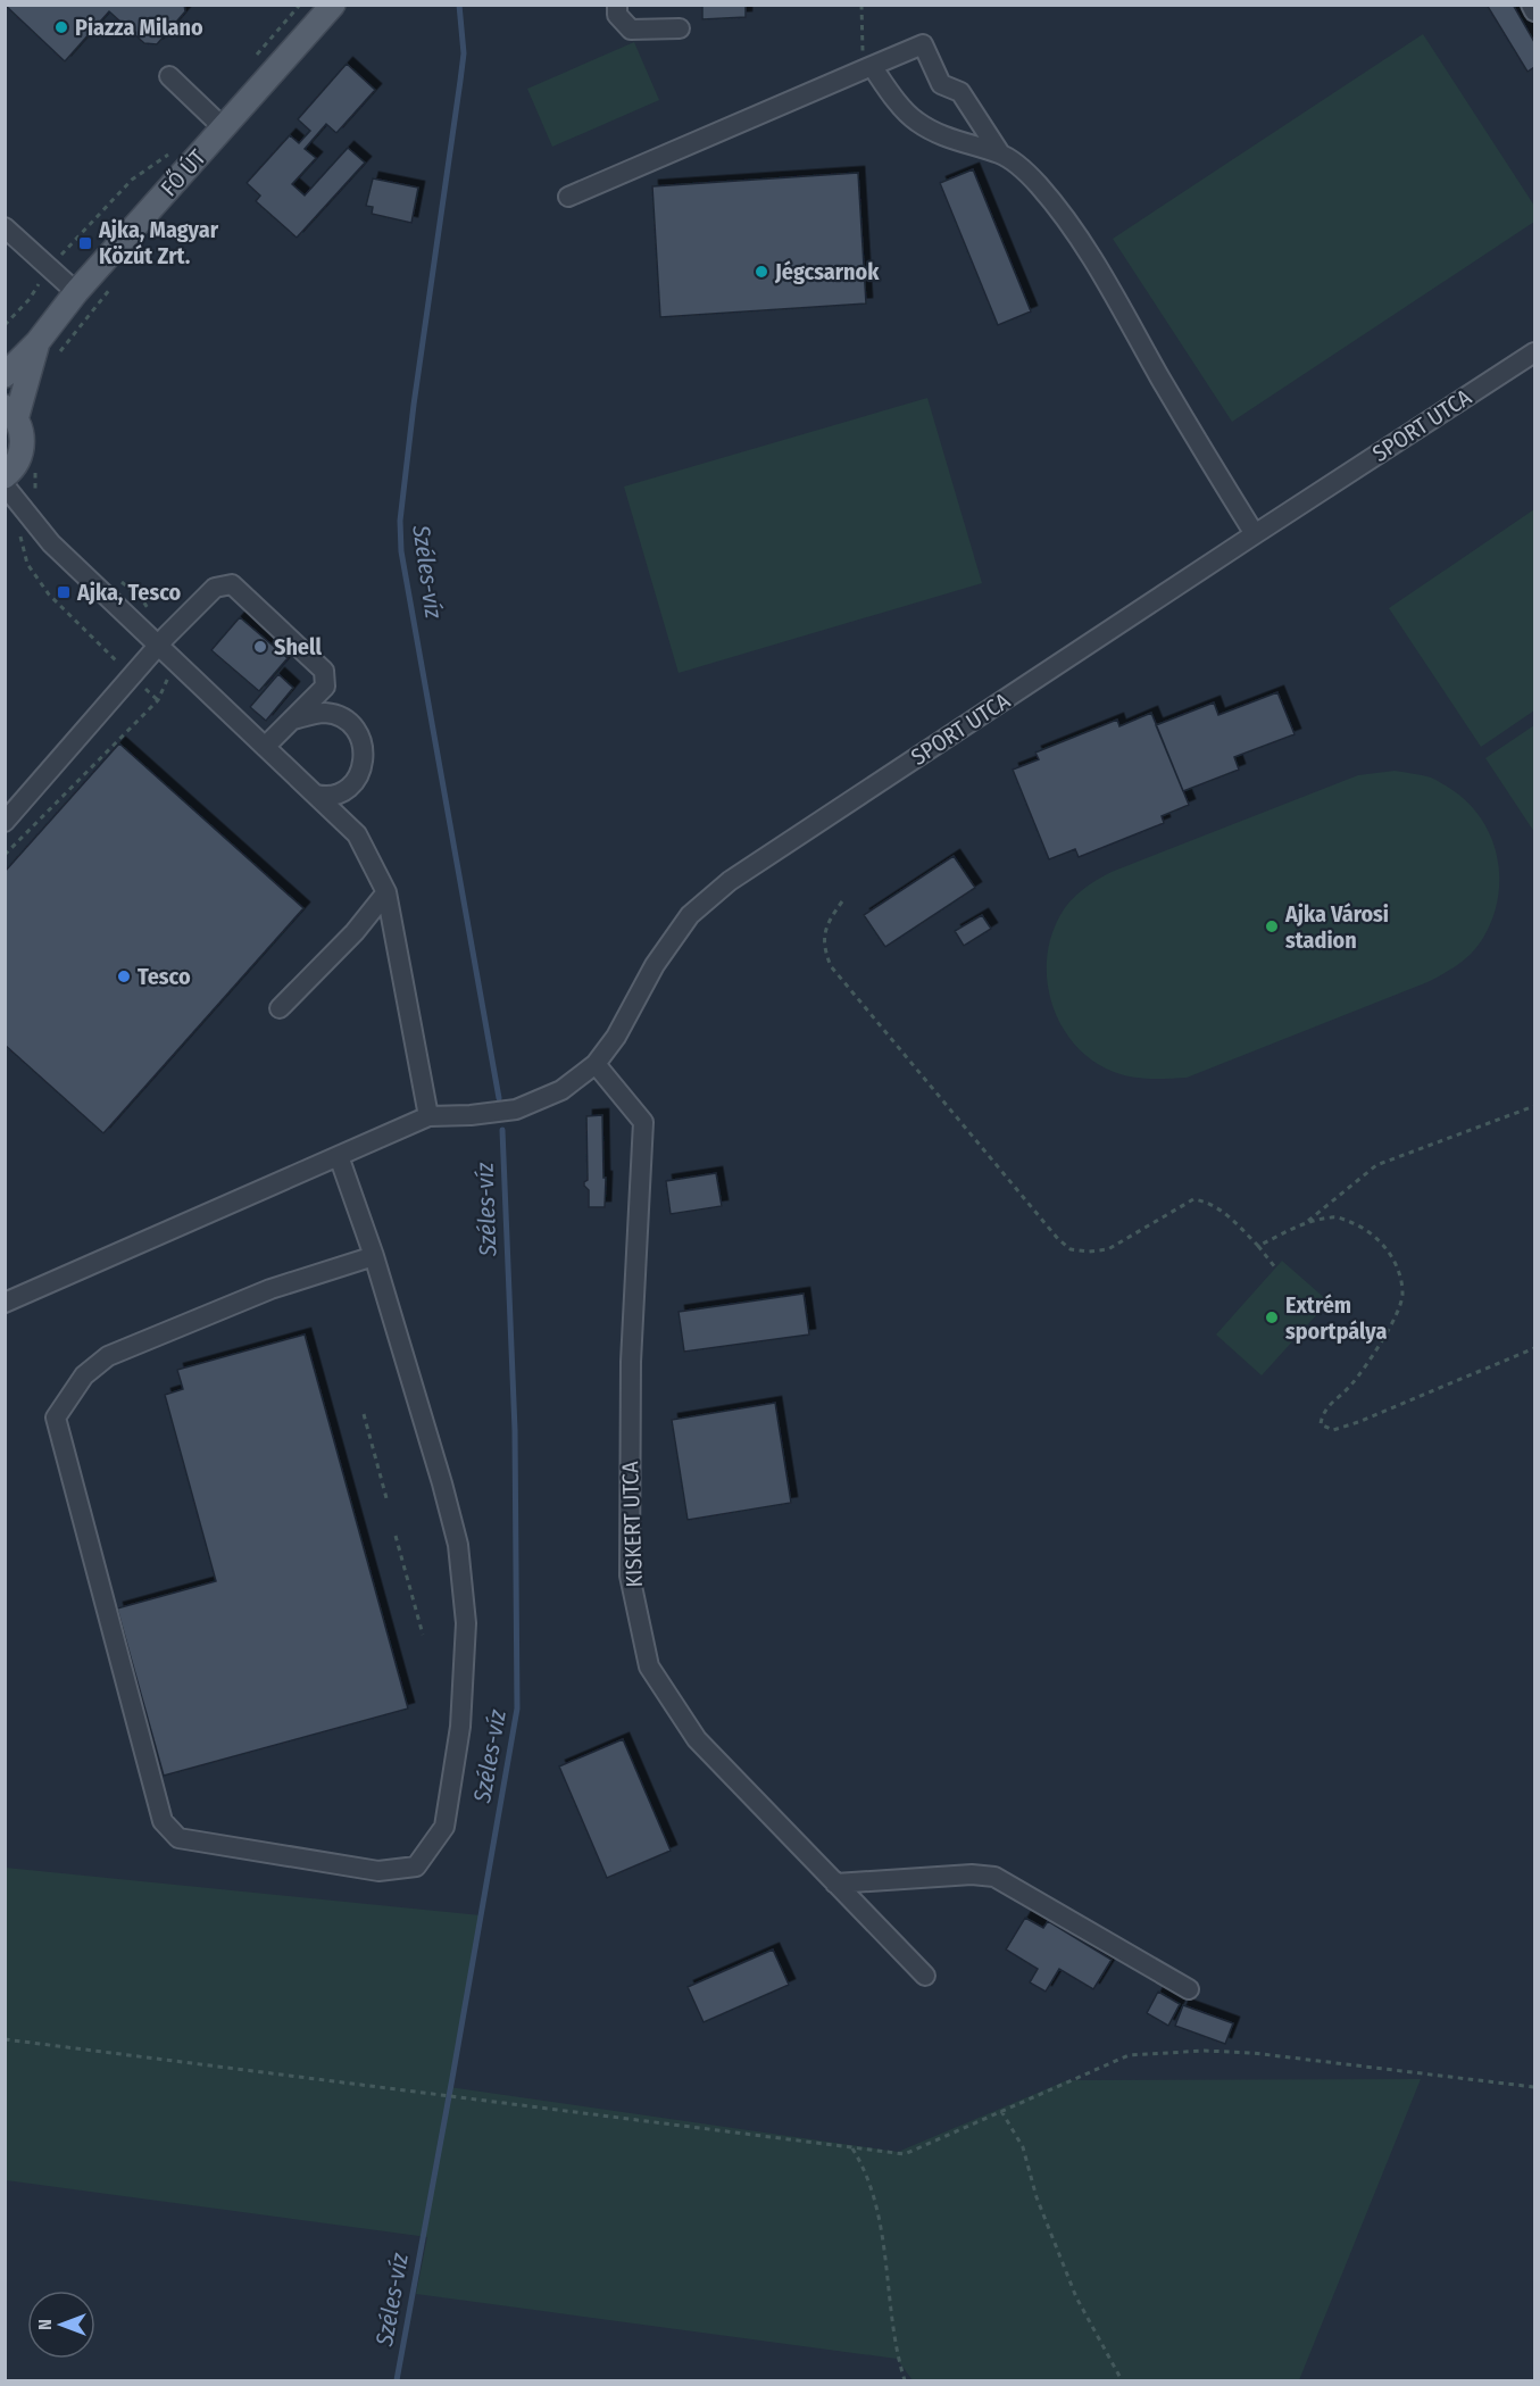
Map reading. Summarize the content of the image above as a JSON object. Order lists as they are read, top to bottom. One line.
{"streets":{"main road":["FŐ ÚT"],"street":["SPORT UTCA","KISKERT UTCA"]},"crossings":[["SPORT UTCA","KISKERT UTCA"]],"water":["Széles-víz"],"places":{"other":["Piazza Milano","Jégcsarnok","Shell","Ajka Városi stadion","Tesco","Extrém sportpálya"],"transit":["Ajka, Magyar Közút Zrt.","Ajka, Tesco"]},"north":"left"}
